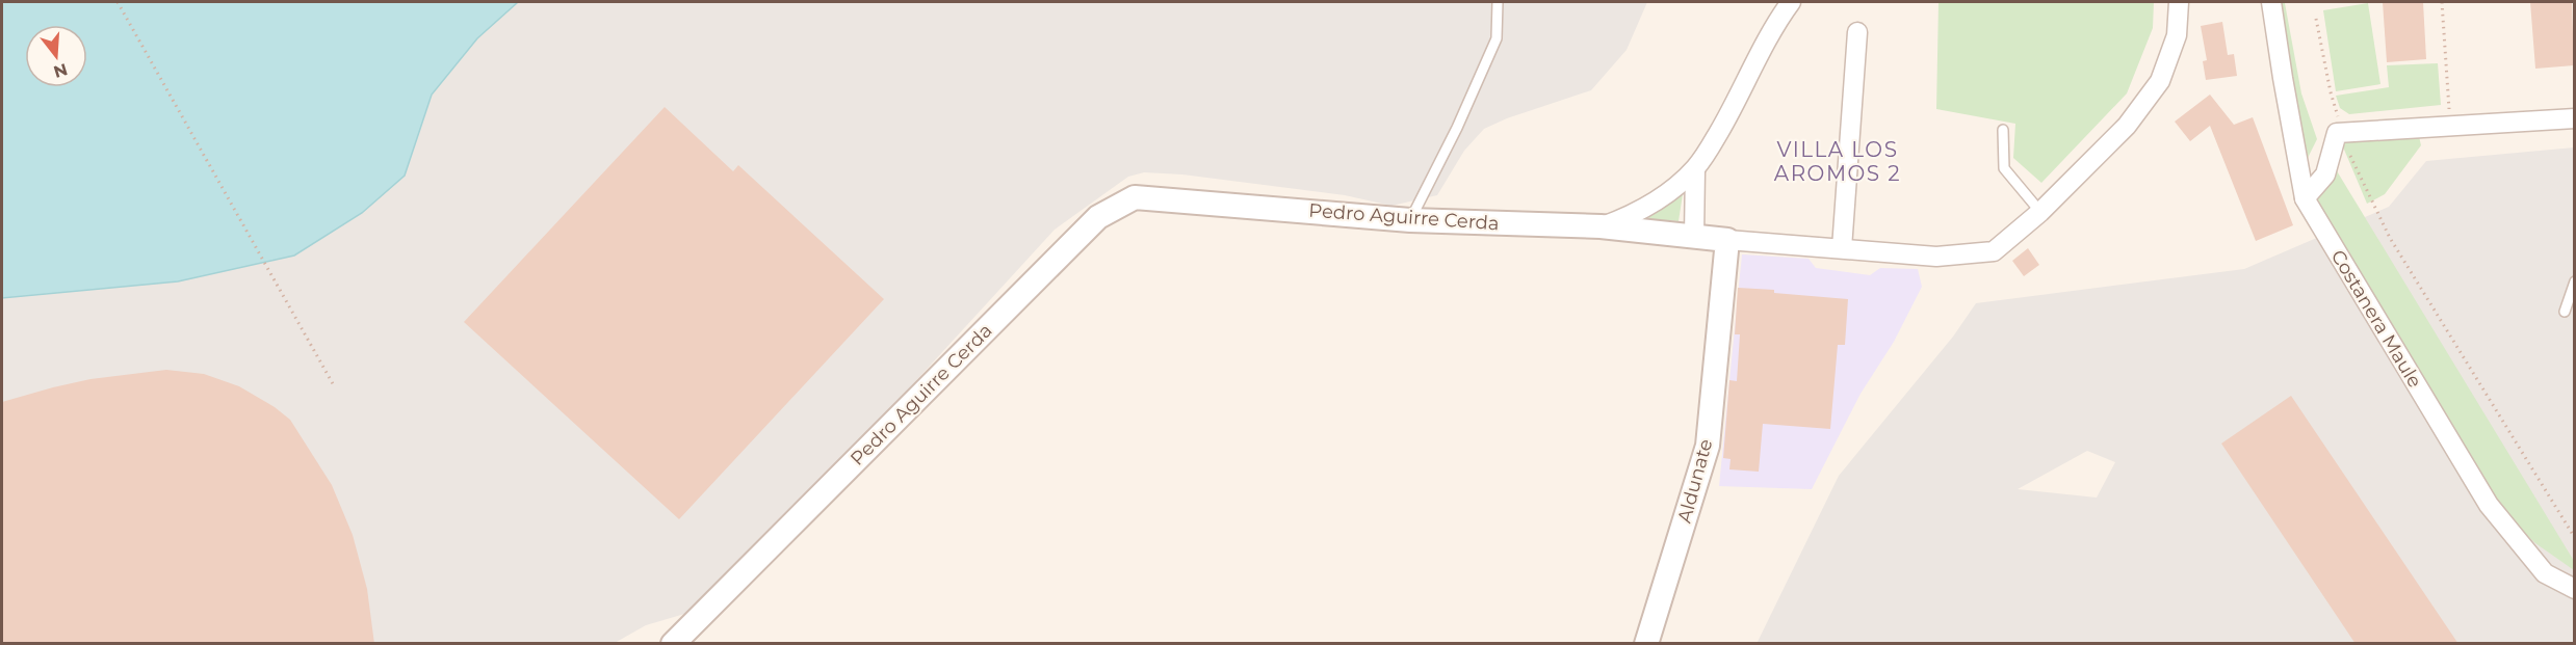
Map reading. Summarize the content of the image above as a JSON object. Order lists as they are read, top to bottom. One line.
{"streets":{"street":["Pedro Aguirre Cerda","Costanera Maule","Aldunate"]},"crossings":[["Pedro Aguirre Cerda","Aldunate"]],"districts":["VILLA LOS AROMOS 2"],"north":"bottom"}
